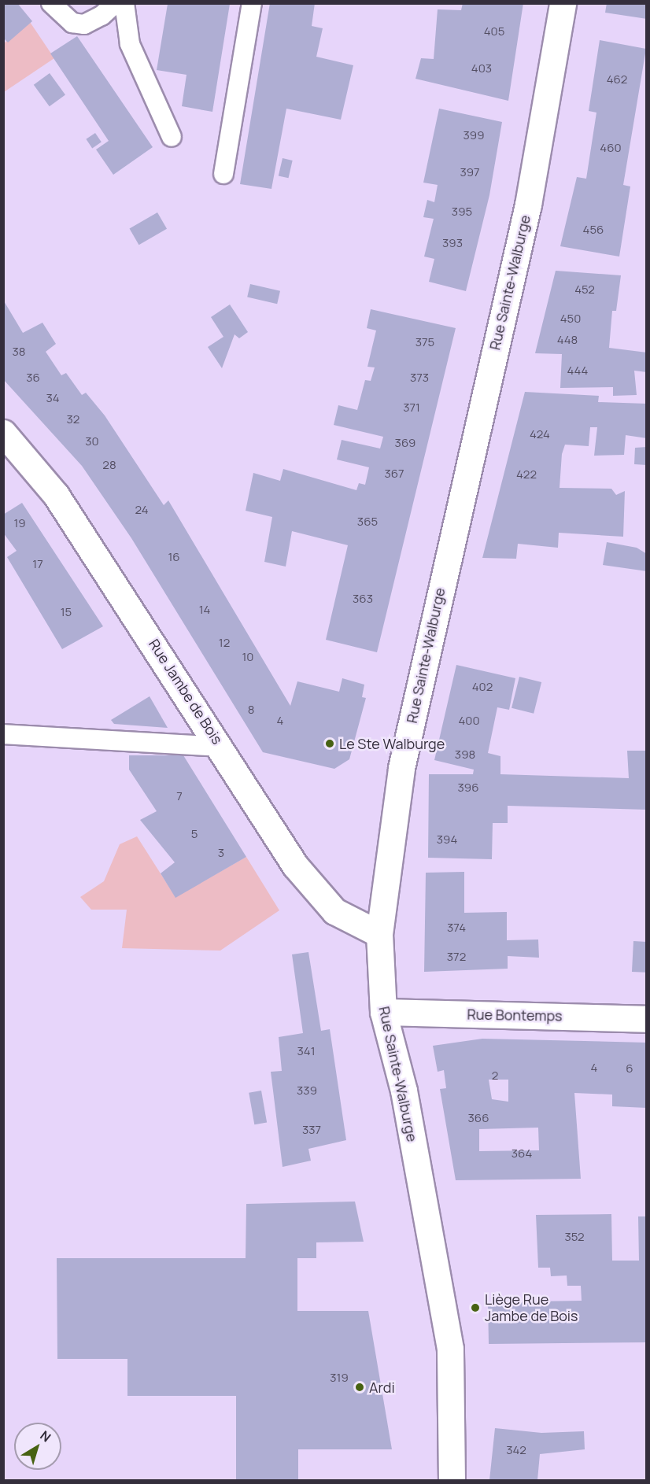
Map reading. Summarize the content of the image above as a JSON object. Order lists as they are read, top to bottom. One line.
{"streets":{"main road":["Rue Sainte-Walburge","Rue Jambe de Bois","Rue Bontemps"]},"crossings":[["Rue Sainte-Walburge","Rue Jambe de Bois"],["Rue Sainte-Walburge","Rue Bontemps"]],"places":["Le Ste Walburge","Liège Rue Jambe de Bois","Ardi"],"house_numbers":["405","403","462","399","460","397","395","456","393","452","450","448","375","38","444","36","373","34","371","32","424","30","369","28","367","422","24","365","19","16","17","363","14","15","12","10","402","8","4","400","398","396","7","5","394","3","374","372","341","4","6","2","339","366","337","364","352","319","342"],"north":"top right"}
